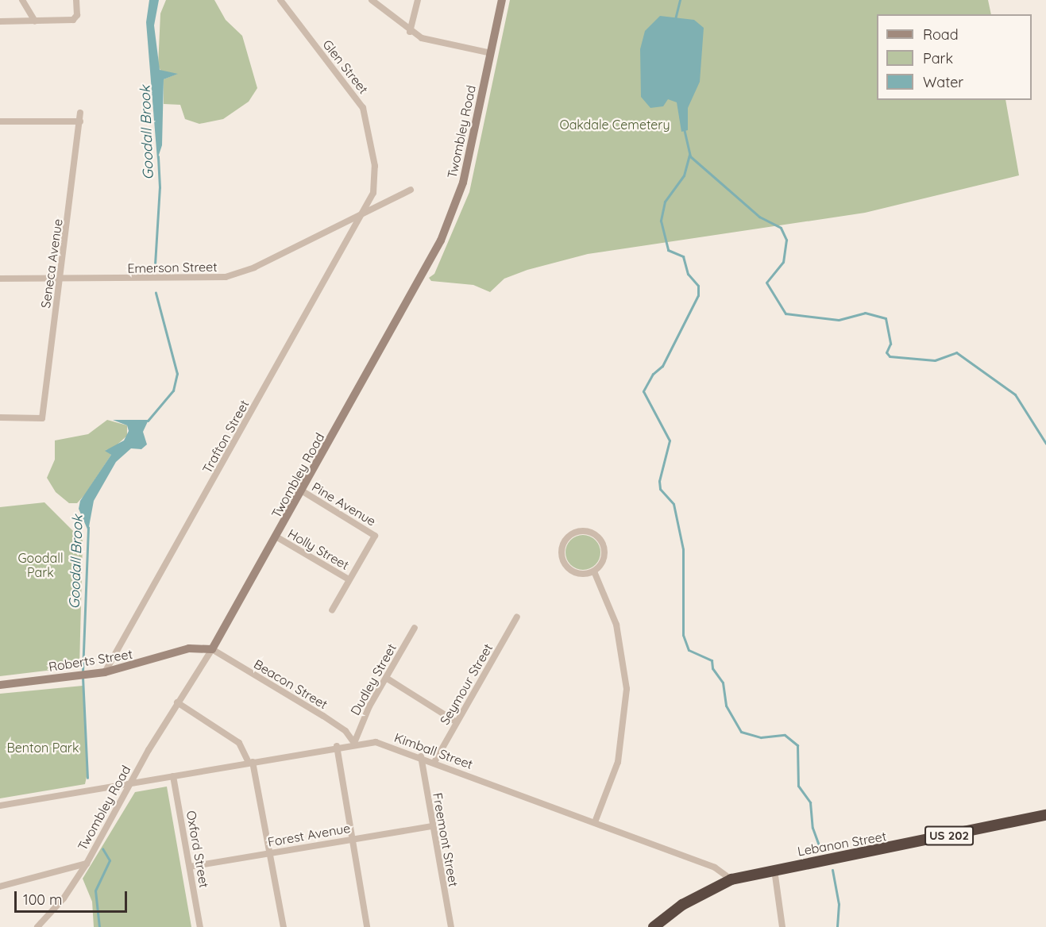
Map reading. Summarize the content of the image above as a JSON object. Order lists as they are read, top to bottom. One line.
{"streets":{"highway":["US 202","Lebanon Street"],"street":["Glen Street","Twombley Road","Seneca Avenue","Emerson Street","Trafton Street","Pine Avenue","Holly Street","Roberts Street","Dudley Street","Beacon Street","Seymour Street","Kimball Street","Forest Avenue","Freemont Street","Oxford Street"]},"crossings":[["Glen Street","Emerson Street"],["Glen Street","Trafton Street"],["Twombley Road","Pine Avenue"],["Twombley Road","Holly Street"],["Twombley Road","Roberts Street"],["Twombley Road","Beacon Street"],["Twombley Road","Kimball Street"],["Seneca Avenue","Emerson Street"],["Emerson Street","Trafton Street"],["Trafton Street","Roberts Street"],["Pine Avenue","Holly Street"],["Roberts Street","Beacon Street"],["Dudley Street","Beacon Street"],["Dudley Street","Kimball Street"],["Beacon Street","Kimball Street"],["Seymour Street","Kimball Street"],["Kimball Street","Freemont Street"],["Kimball Street","Lebanon Street"],["Kimball Street","Oxford Street"],["Forest Avenue","Freemont Street"],["Forest Avenue","Oxford Street"]],"water":["Goodall Brook"],"parks":["Oakdale Cemetery","Goodall Park","Benton Park"],"legend":["Road","Park","Water"],"scale_bar":"100 m"}
